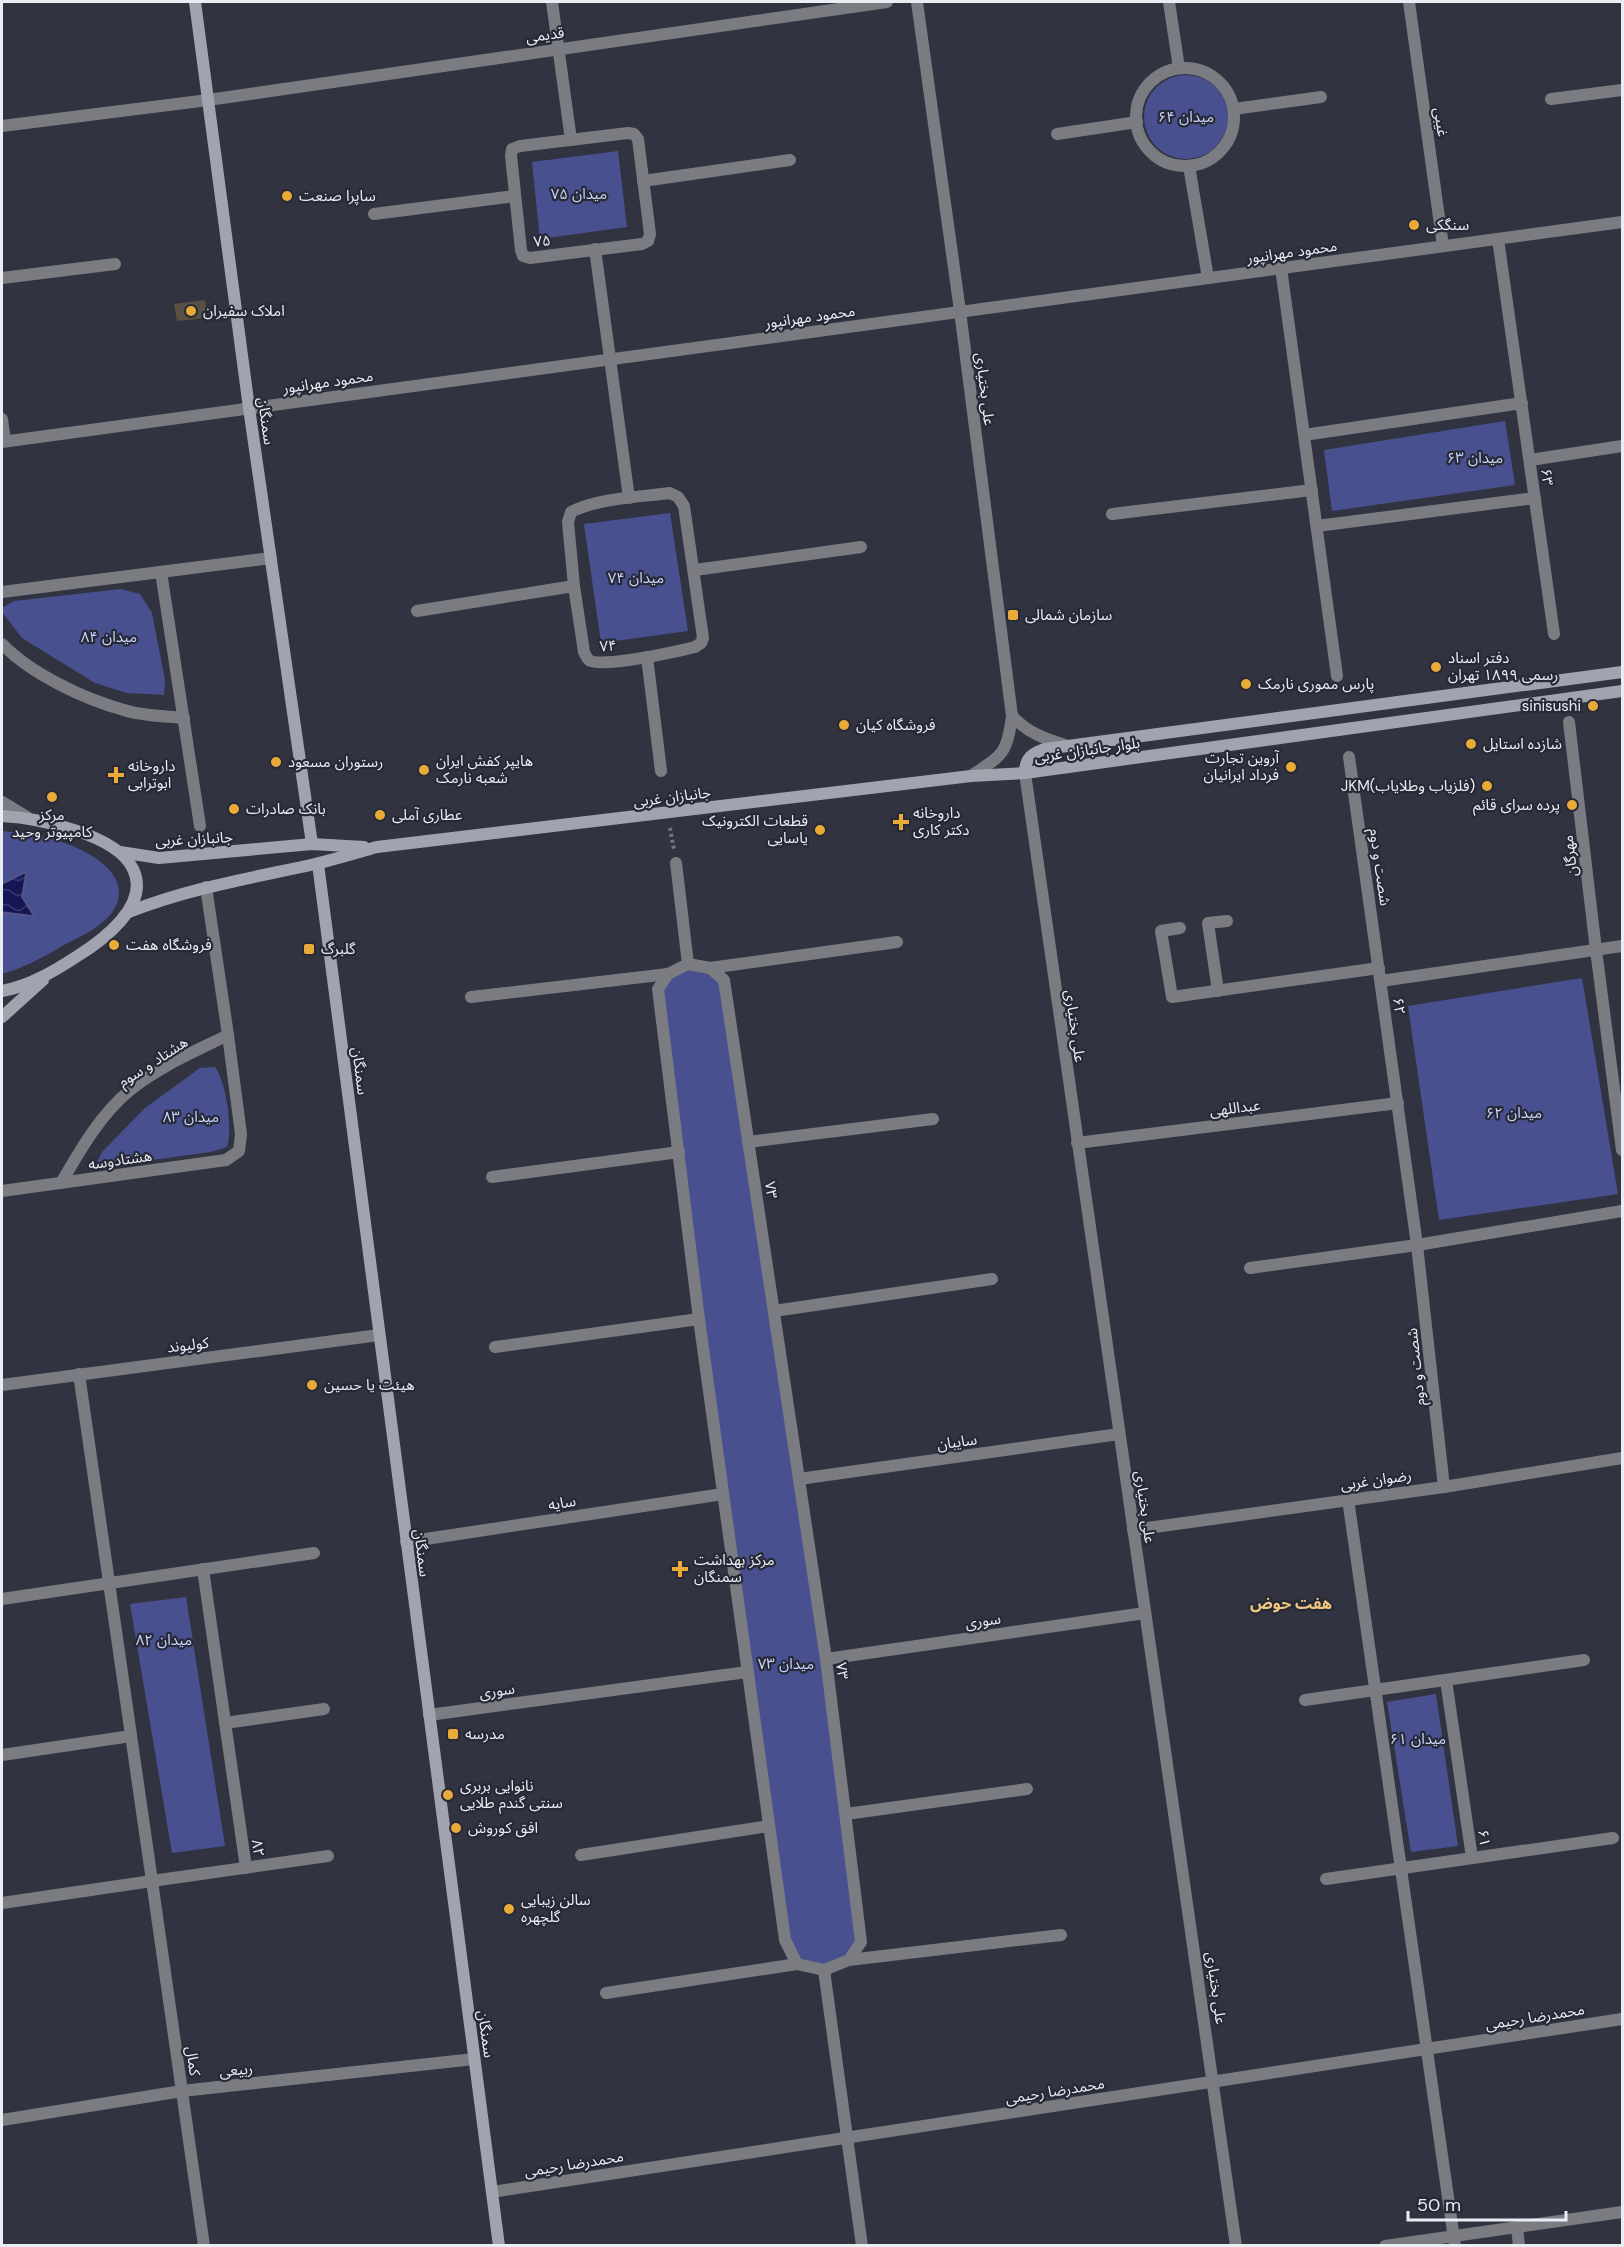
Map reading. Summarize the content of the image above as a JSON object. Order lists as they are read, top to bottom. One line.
{"streets":{"main road":["سمنگان","بلوار جانبازان غربی","جانبازان غربی"],"street":["قدیمی","غیبی","۷۵","محمود مهرانپور","علی بختیاری","۶۳","۷۴","مهرگان","شصت و دوم","۶۲","هشتاد و سوم","عبداللهی","هشتادوسه","۷۳","کولیوند","سایبان","رضوان غربی","سایه","سوری","۶۱","۸۲","محمدرضا رحیمی","کمال","ربیعی"]},"crossings":[["قدیمی","سمنگان"],["غیبی","محمود مهرانپور"],["محمود مهرانپور","علی بختیاری"],["محمود مهرانپور","سمنگان"],["محمود مهرانپور","۶۳"],["علی بختیاری","بلوار جانبازان غربی"],["علی بختیاری","جانبازان غربی"],["علی بختیاری","عبداللهی"],["علی بختیاری","سایبان"],["علی بختیاری","رضوان غربی"],["علی بختیاری","سوری"],["علی بختیاری","محمدرضا رحیمی"],["سمنگان","جانبازان غربی"],["سمنگان","کولیوند"],["سمنگان","سایه"],["سمنگان","سوری"],["سمنگان","محمدرضا رحیمی"],["سمنگان","ربیعی"],["بلوار جانبازان غربی","جانبازان غربی"],["مهرگان","۶۲"],["شصت و دوم","۶۲"],["شصت و دوم","رضوان غربی"],["۶۲","عبداللهی"],["هشتاد و سوم","هشتادوسه"],["۷۳","سایبان"],["۷۳","سوری"],["۸۲","کمال"],["کمال","ربیعی"]],"districts":["هفت حوض"],"parks":["میدان ۶۴","میدان ۷۵","میدان ۶۳","میدان ۷۴","میدان ۸۴","میدان ۶۲","میدان ۸۳","میدان ۸۲","میدان ۷۳","میدان ۶۱"],"places":{"other":["ساپرا صنعت","سنگکی","املاک سفیران","دفتر اسناد رسمی ۱۸۹۹ تهران","پارس مموری نارمک","sinisushi","فروشگاه کیان","شازده استایل","رستوران مسعود","آروین تجارت فرداد ایرانیان","هایپر کفش ایران شعبه نارمک","JKM(فلزیاب وطلایاب)","مرکز کامپیوتر وحید","پرده سرای قائم","بانک صادرات","عطاری آملی","قطعات الکترونیک یاسایی","فروشگاه هفت","هیئت یا حسین","نانوایی بربری سنتی گندم طلایی","افق کوروش","سالن زیبایی گلچهره"],"transit":["سازمان شمالی","گلبرگ","مدرسه"],"health":["داروخانه ابوترابی","داروخانه دکتر کاری","مرکز بهداشت سمنگان"]},"scale_bar":"50 m"}
